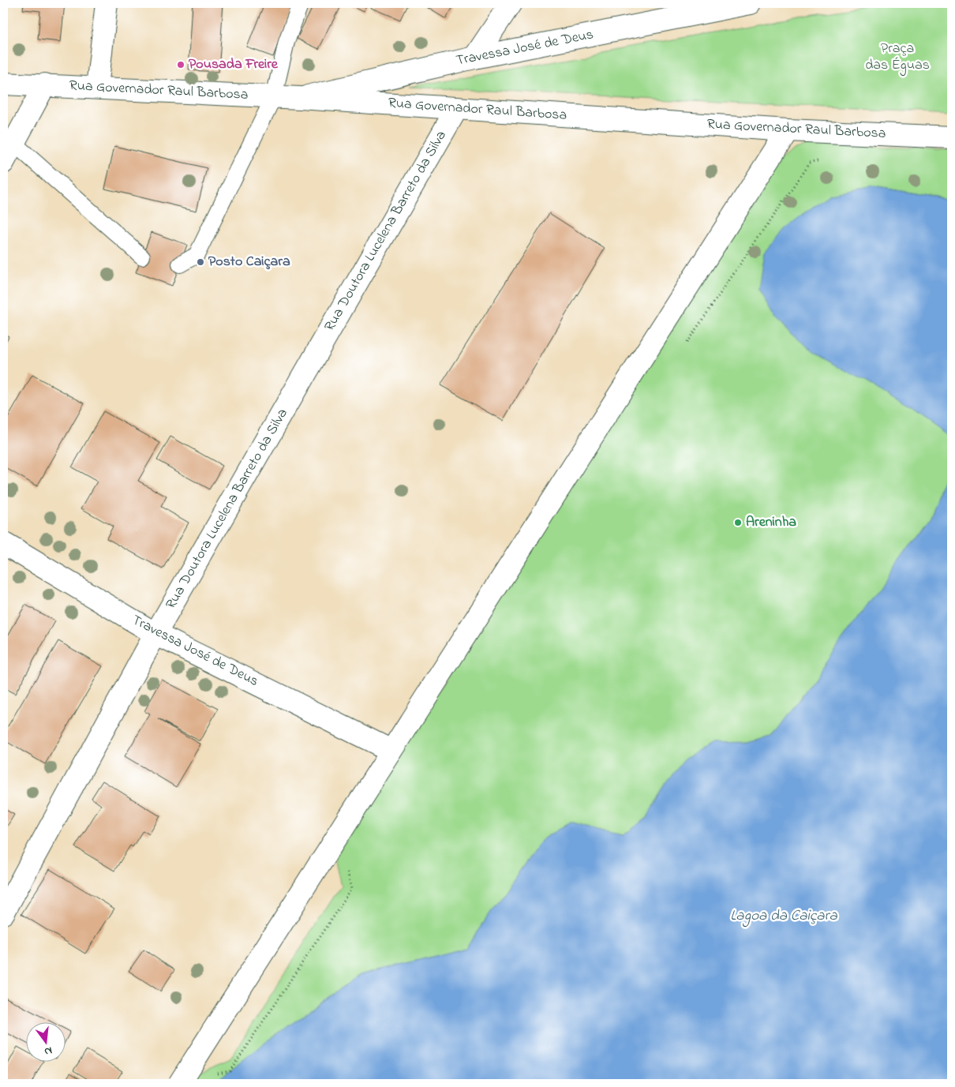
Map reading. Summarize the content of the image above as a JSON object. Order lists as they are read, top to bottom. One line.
{"streets":{"street":["Travessa José de Deus","Rua Governador Raul Barbosa","Rua Doutora Lucelena Barreto da Silva"]},"crossings":[["Travessa José de Deus","Rua Governador Raul Barbosa"],["Travessa José de Deus","Rua Doutora Lucelena Barreto da Silva"],["Rua Governador Raul Barbosa","Rua Doutora Lucelena Barreto da Silva"]],"water":["Lagoa da Caiçara"],"parks":["Praça das Éguas"],"places":["Pousada Freire","Posto Caiçara","Areninha"],"north":"bottom"}
